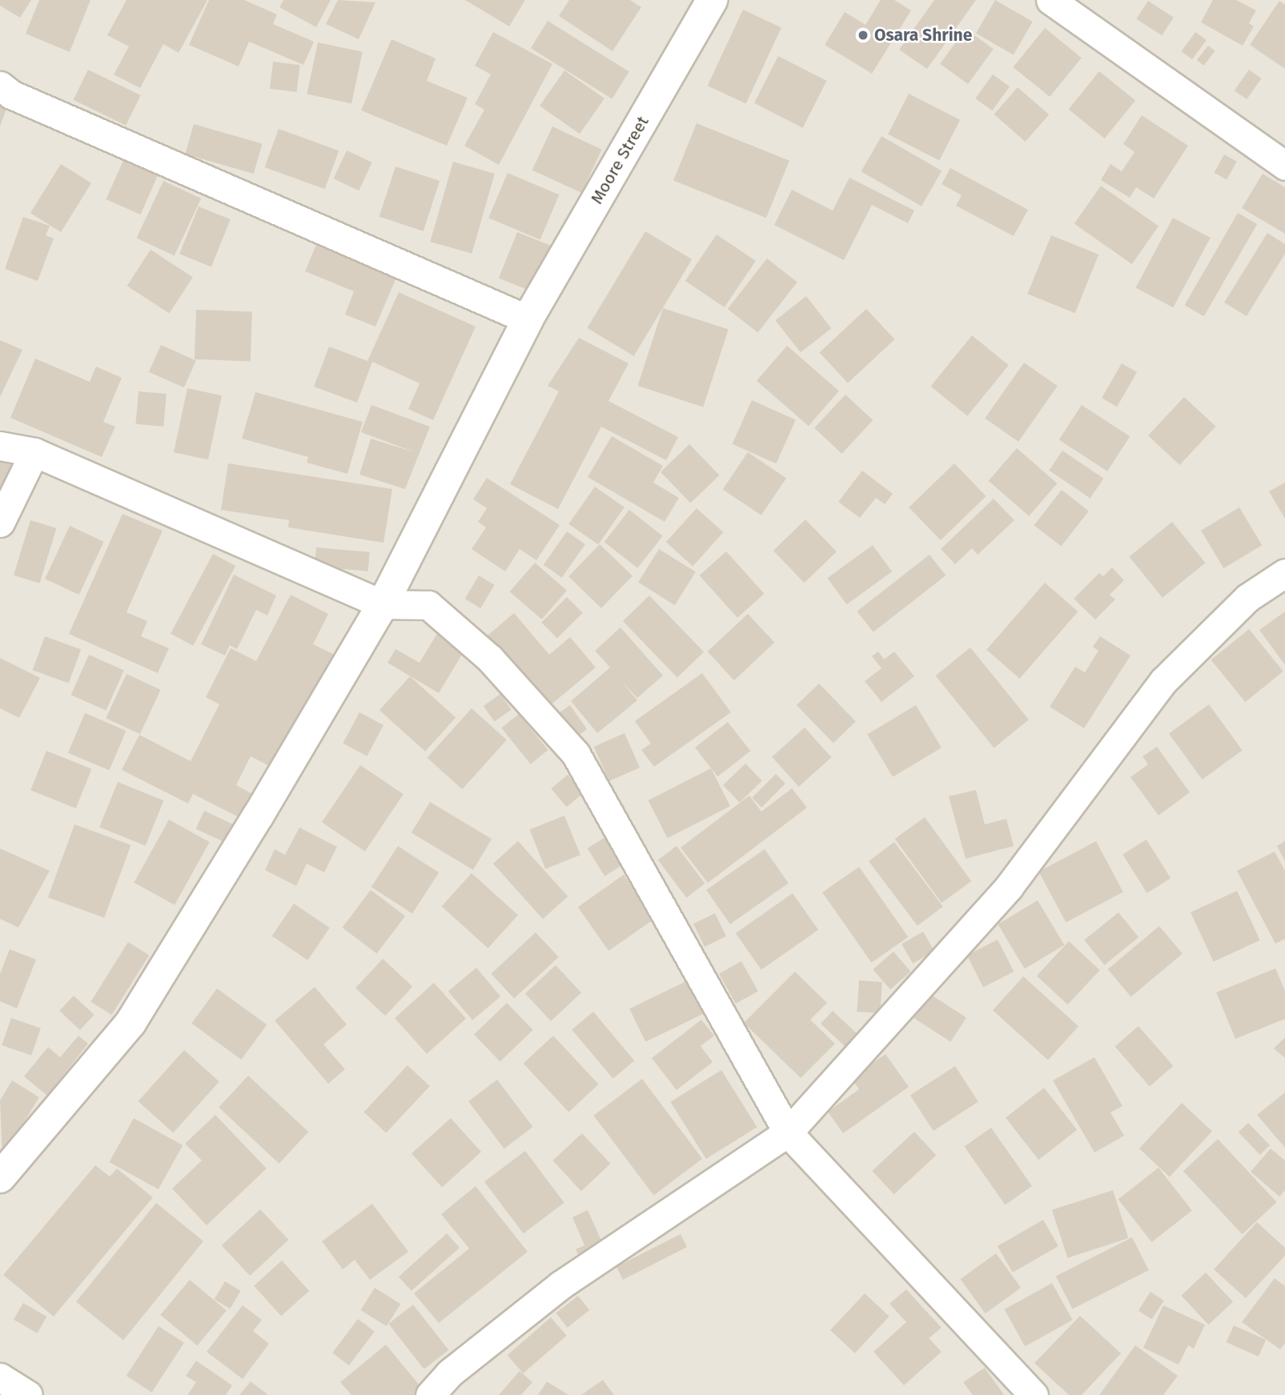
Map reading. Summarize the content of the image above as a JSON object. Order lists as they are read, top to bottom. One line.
{"streets":{"street":["Moore Street"]},"places":["Osara Shrine"]}
